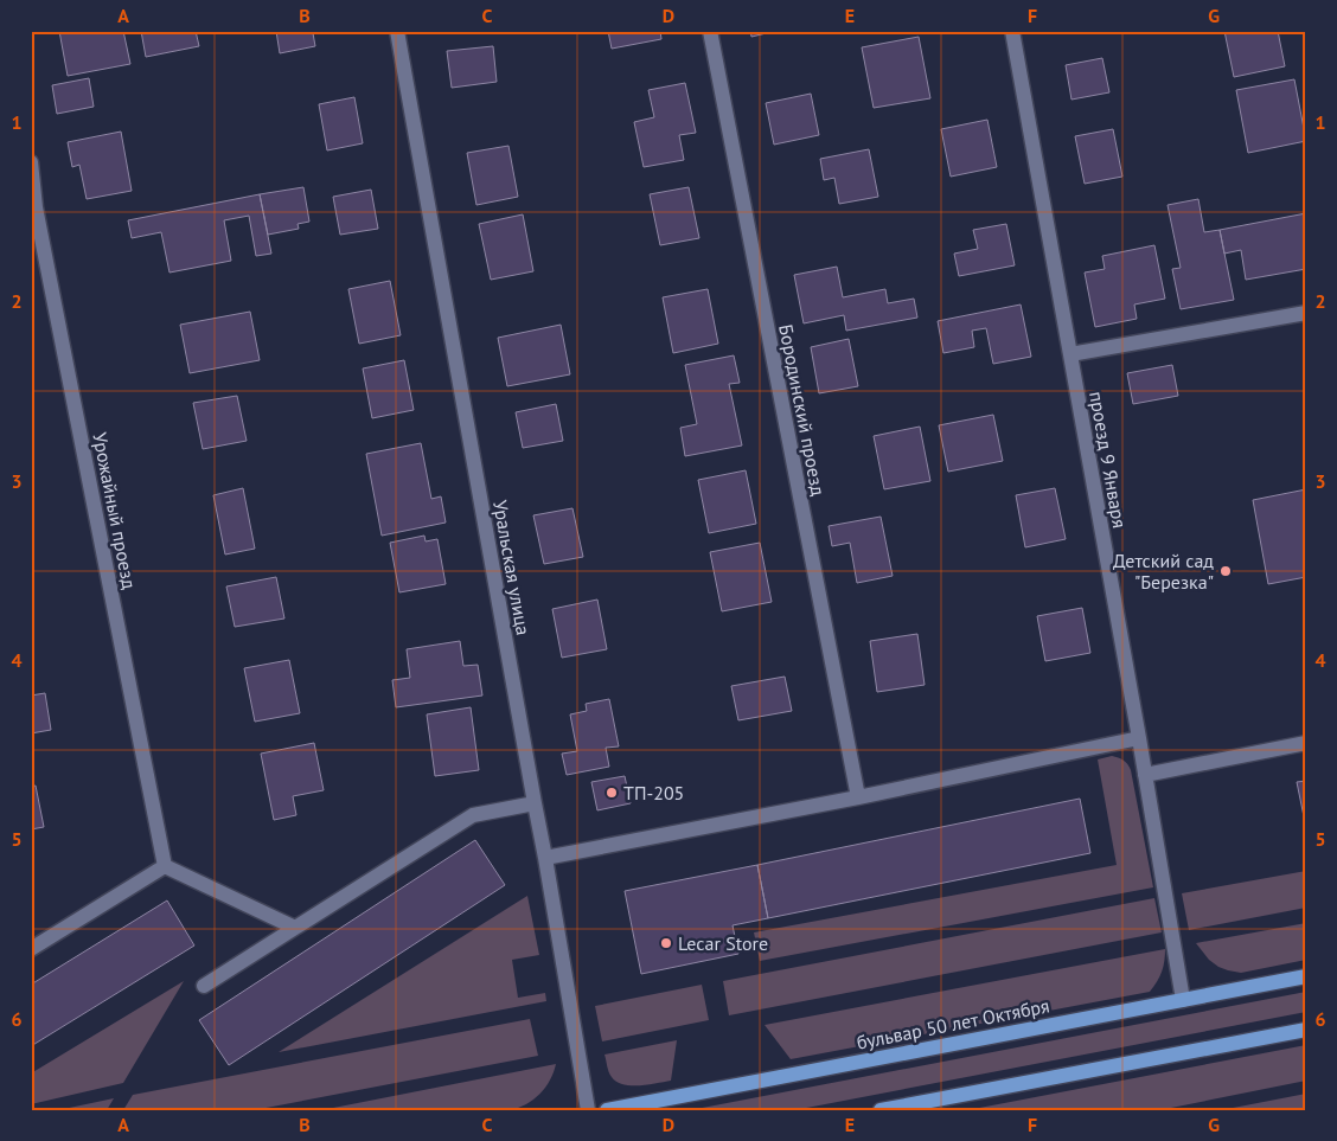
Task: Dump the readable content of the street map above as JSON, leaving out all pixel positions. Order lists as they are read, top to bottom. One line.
{"streets":{"main road":["бульвар 50 лет Октября"],"street":["Бородинский проезд","проезд 9 Января","Урожайный проезд","Уральская улица"]},"crossings":[["проезд 9 Января","бульвар 50 лет Октября"]],"places":["Детский сад \"Березка\"","ТП-205","Lecar Store"],"grid":{"columns":["A","B","C","D","E","F","G"],"rows":["1","2","3","4","5","6"]}}
